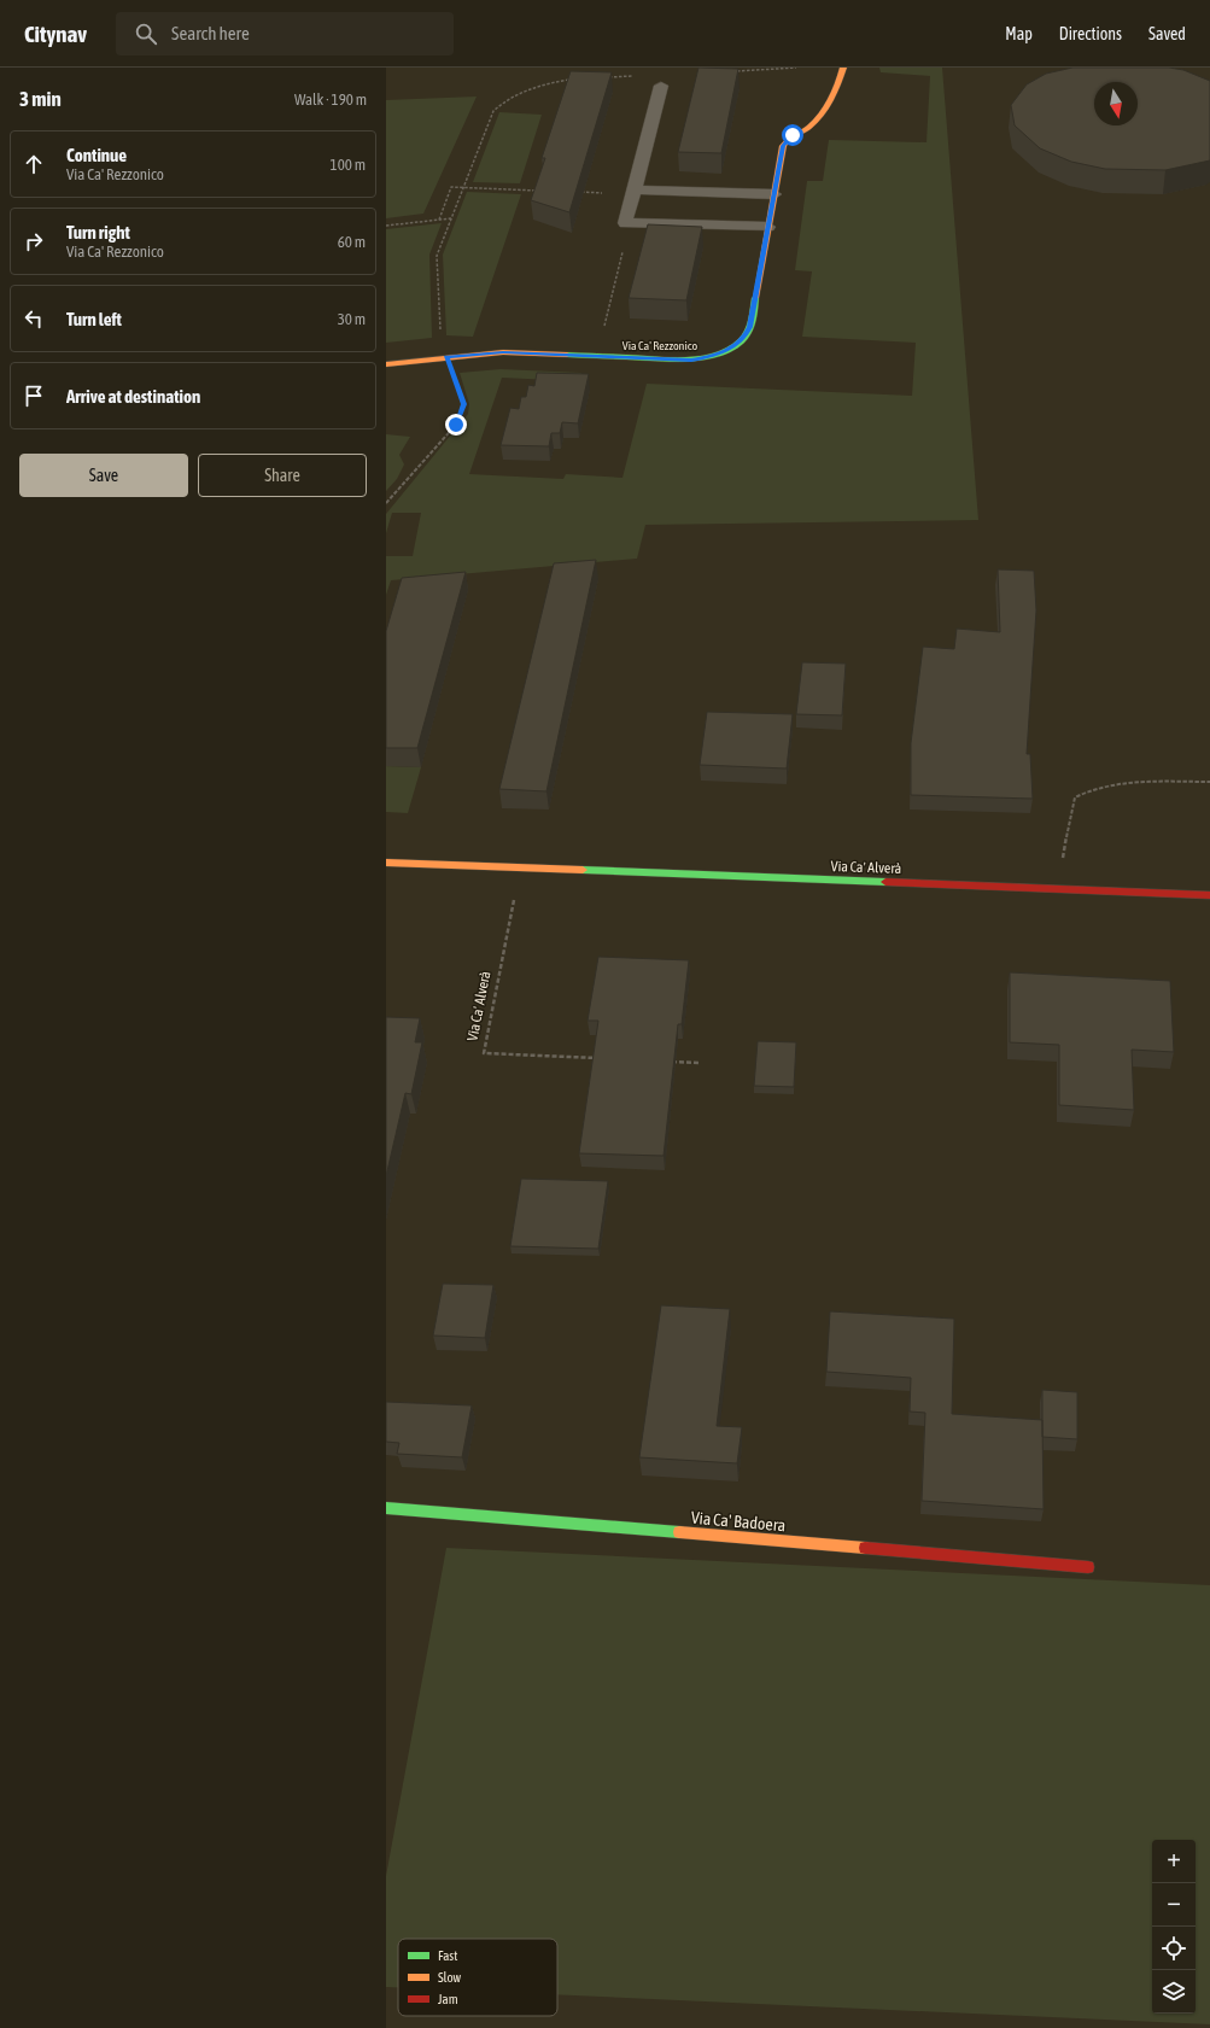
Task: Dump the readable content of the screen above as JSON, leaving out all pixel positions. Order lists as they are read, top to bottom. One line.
{"streets":{"street":["Via Ca' Rezzonico","Via Ca' Alverà","Via Ca' Badoera"]},"legend":["Fast","Slow","Jam"],"north":"bottom","page":{"header":"Citynav","search":"Search here","nav":["Map","Directions","Saved"],"heading":["3 min","Walk · 190 m"],"list":[["Continue","Via Ca' Rezzonico","100 m"],["Turn right","Via Ca' Rezzonico","60 m"],["Turn left","30 m"],"Arrive at destination"],"buttons":["Save","Share"],"map_buttons":["+","−"]}}
